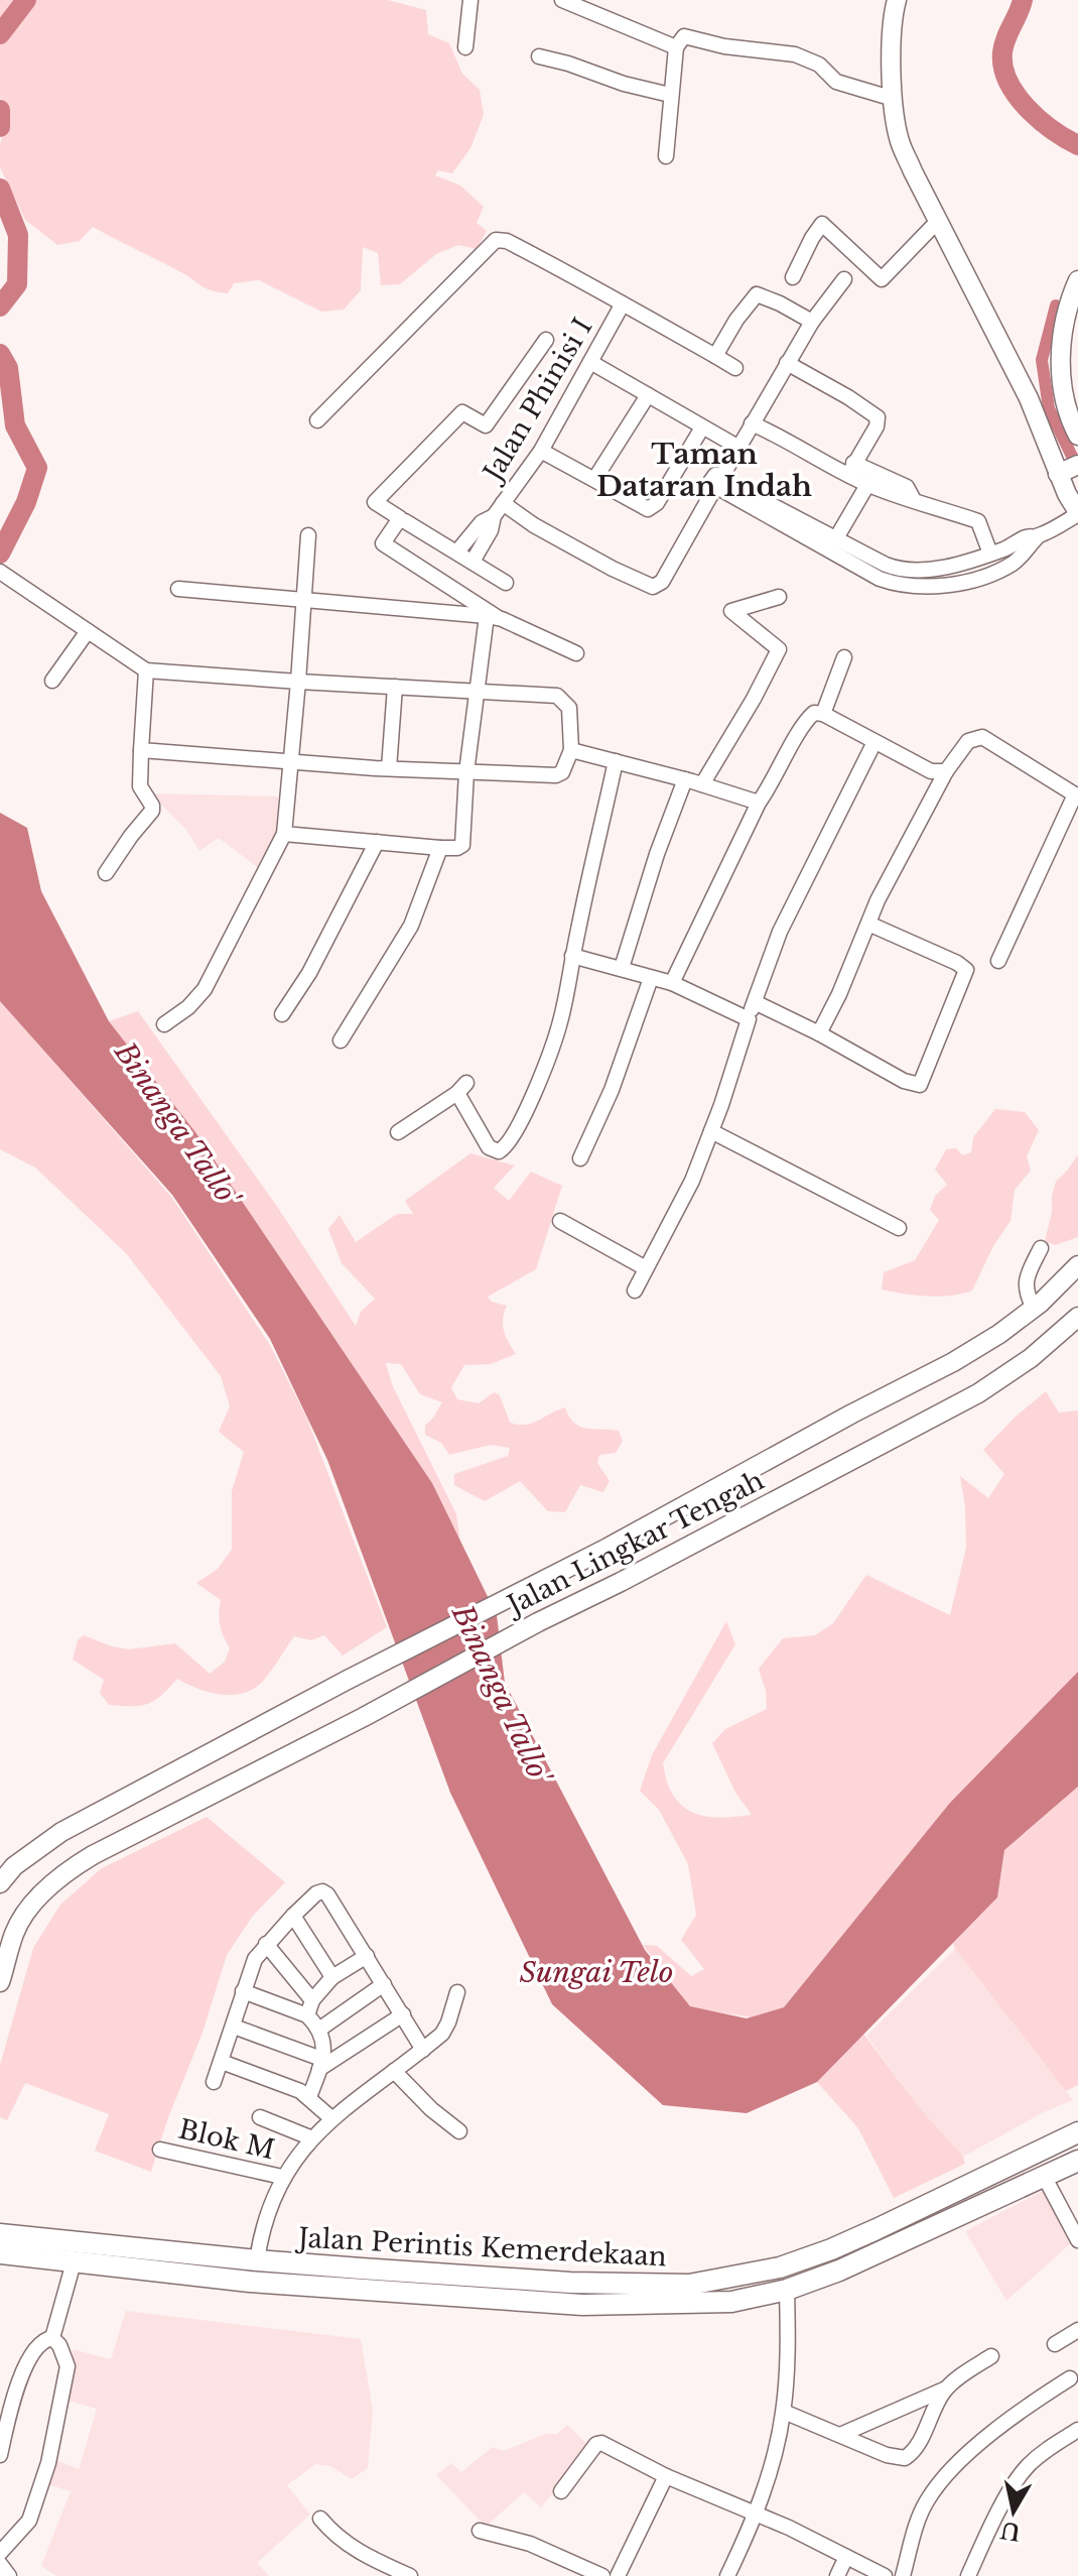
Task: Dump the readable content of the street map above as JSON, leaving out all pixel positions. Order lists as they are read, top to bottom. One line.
{"streets":{"highway":["Jalan Perintis Kemerdekaan"],"main road":["Jalan Lingkar Tengah"],"street":["Jalan Phinisi I","Blok M"]},"districts":["Taman Dataran Indah"],"water":["Binanga Tallo'","Sungai Telo"],"north":"bottom"}
